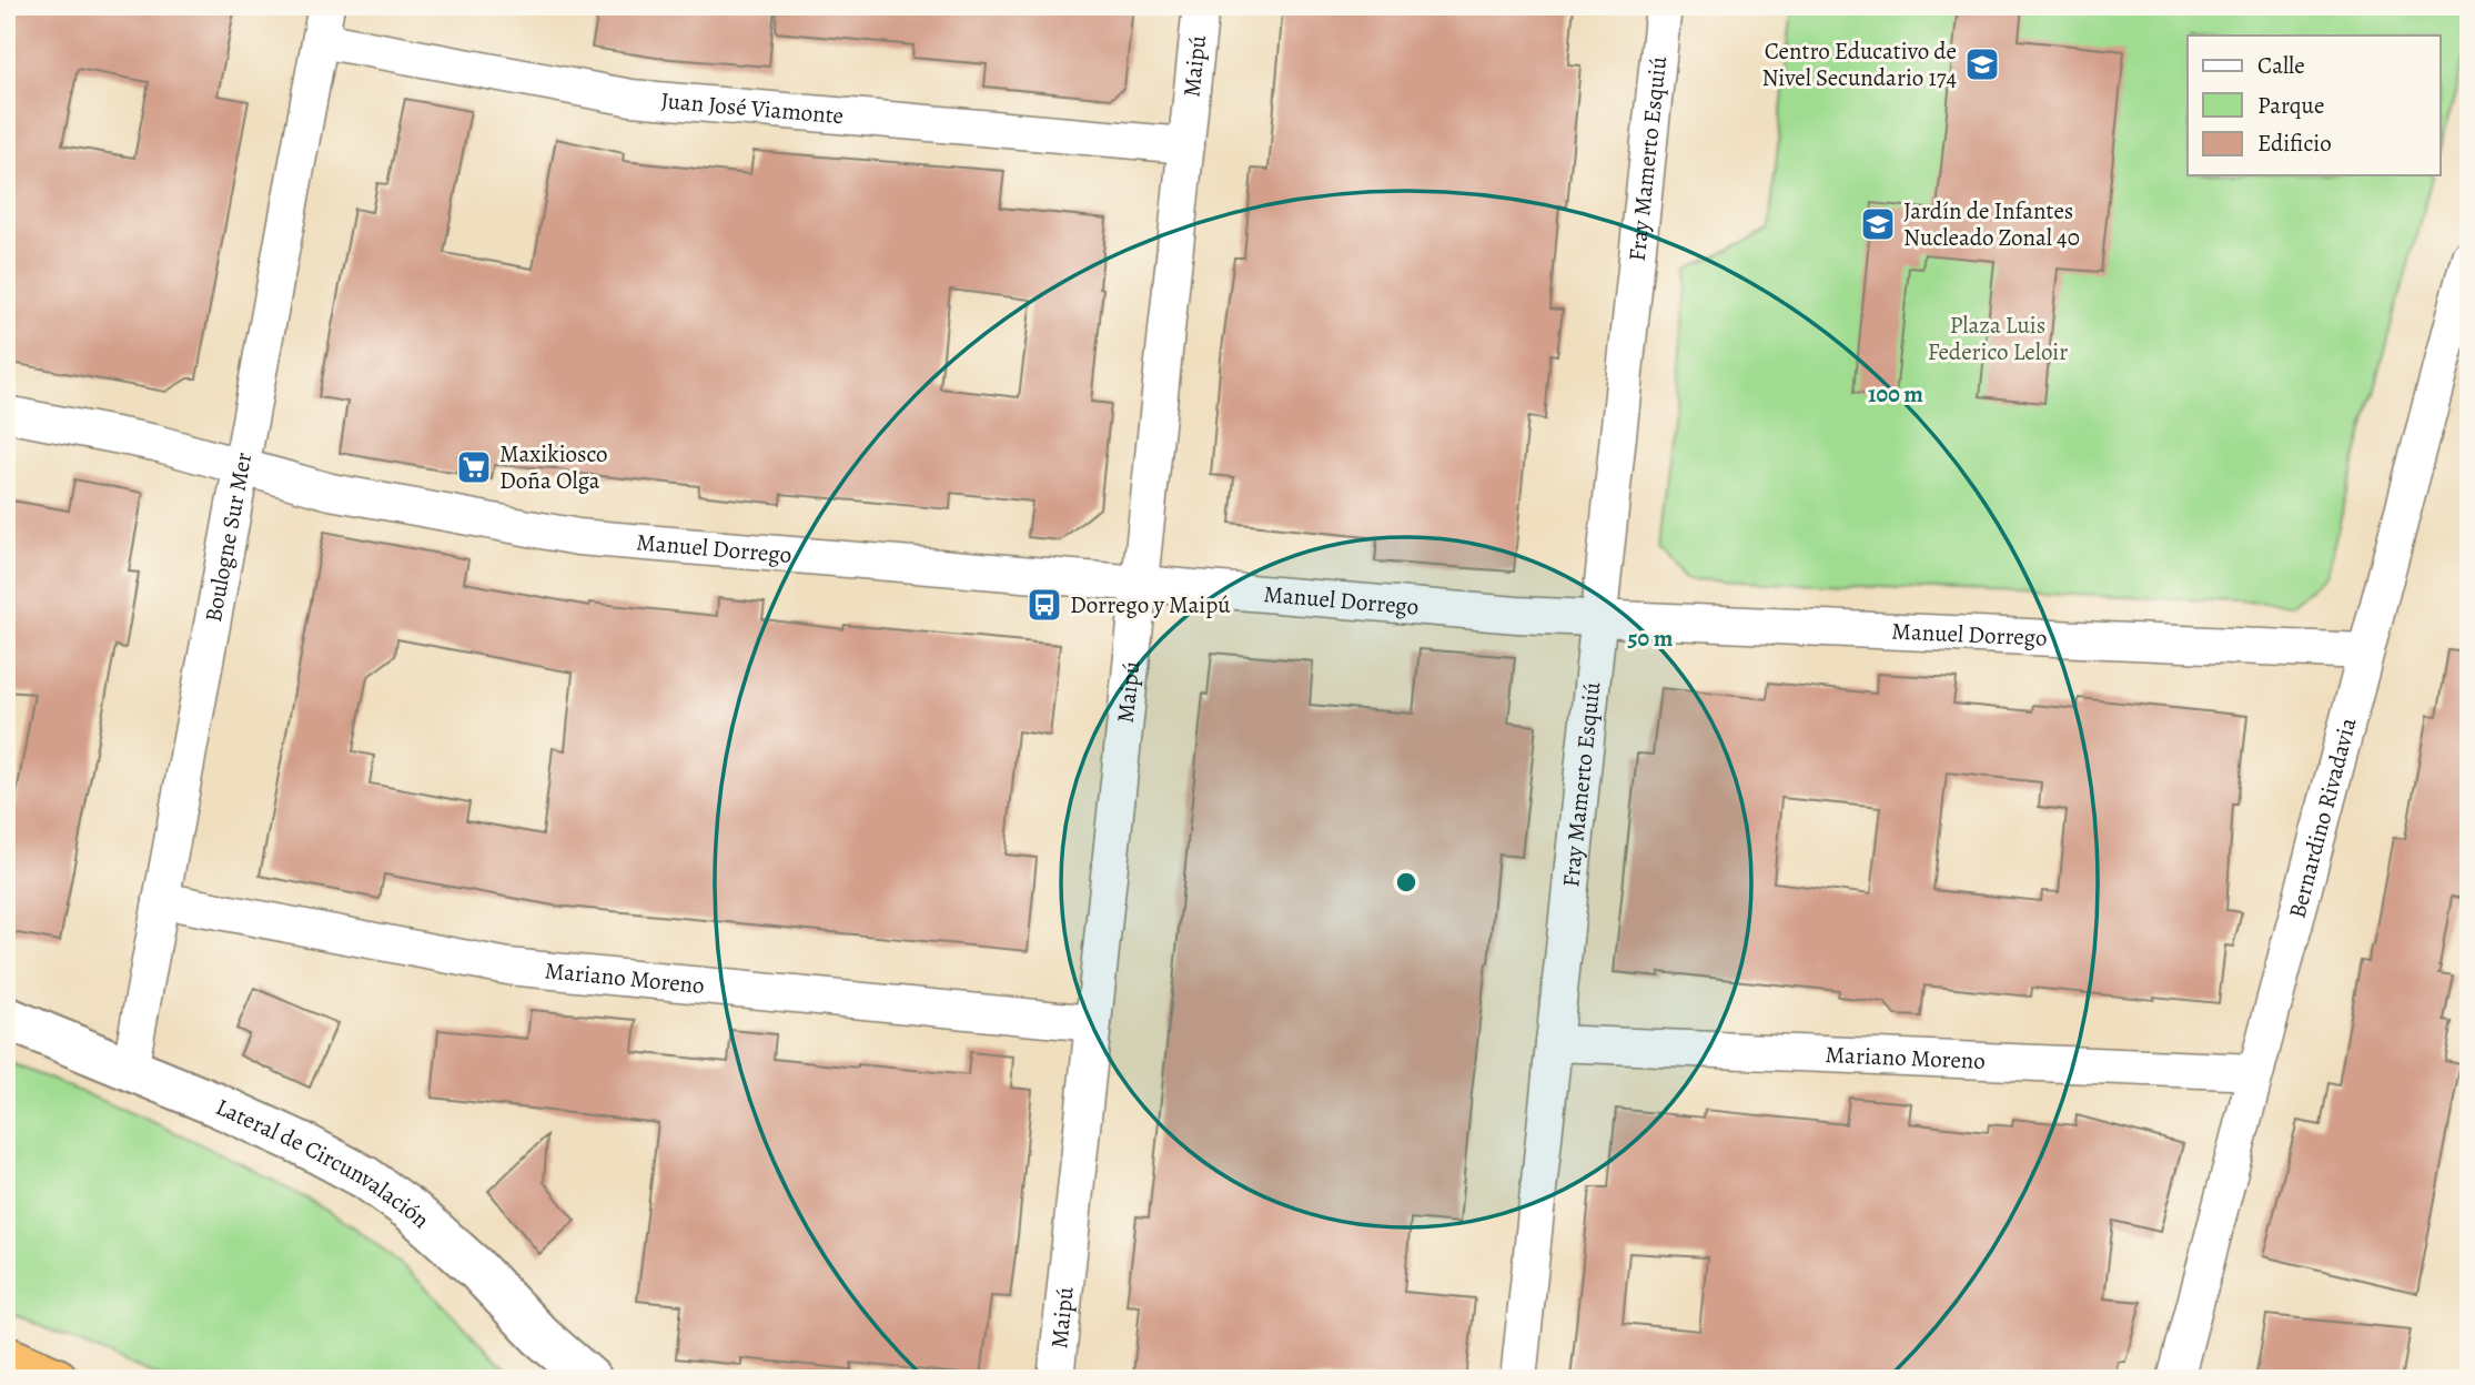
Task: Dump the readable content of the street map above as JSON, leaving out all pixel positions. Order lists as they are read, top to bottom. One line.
{"streets":{"street":["Maipú","Juan José Viamonte","Fray Mamerto Esquiú","Boulogne Sur Mer","Manuel Dorrego","Bernardino Rivadavia","Mariano Moreno","Lateral de Circunvalación"]},"crossings":[["Maipú","Juan José Viamonte"],["Maipú","Manuel Dorrego"],["Maipú","Mariano Moreno"],["Juan José Viamonte","Boulogne Sur Mer"],["Fray Mamerto Esquiú","Manuel Dorrego"],["Fray Mamerto Esquiú","Mariano Moreno"],["Boulogne Sur Mer","Manuel Dorrego"],["Boulogne Sur Mer","Mariano Moreno"],["Boulogne Sur Mer","Lateral de Circunvalación"],["Manuel Dorrego","Bernardino Rivadavia"],["Bernardino Rivadavia","Mariano Moreno"]],"parks":["Plaza Luis Federico Leloir"],"places":{"school or university":["Centro Educativo de Nivel Secundario 174","Jardín de Infantes Nucleado Zonal 40"],"supermarket":["Maxikiosco Doña Olga"],"bus stop":["Dorrego y Maipú"]},"legend":["Calle","Parque","Edificio"],"rings":["100 m","50 m"]}
